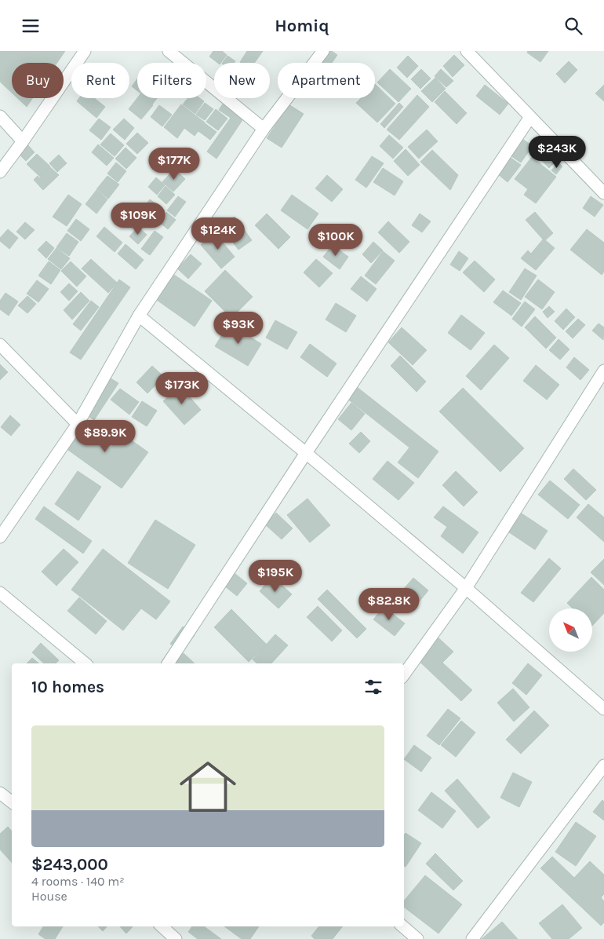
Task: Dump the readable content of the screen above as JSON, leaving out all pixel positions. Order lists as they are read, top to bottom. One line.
{"north":"top left","page":{"header":"Homiq","chip":["Buy","Rent","Filters","New","Apartment"],"price":["$243K","$177K","$109K","$124K","$100K","$93K","$173K","$89.9K","$195K","$82.8K"],"heading":"10 homes","list":[{"name":"$243,000","note":"4 rooms · 140 m² · House"}]}}
